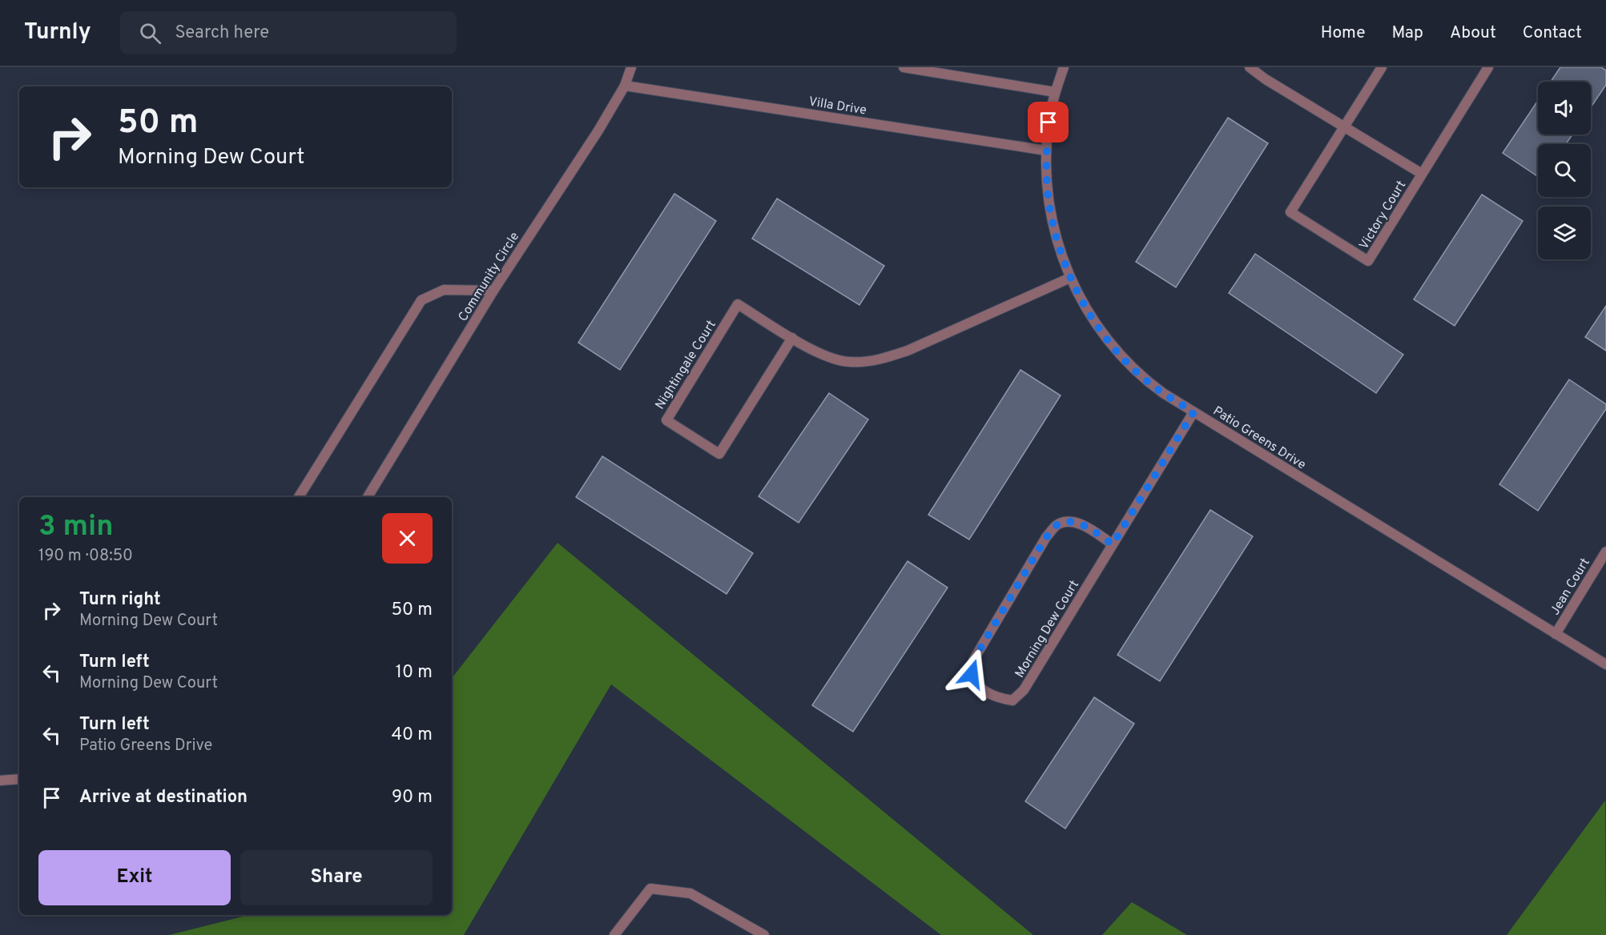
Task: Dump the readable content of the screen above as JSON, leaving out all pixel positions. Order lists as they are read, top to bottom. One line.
{"streets":{"street":["Villa Drive","Victory Court","Community Circle","Nightingale Court","Patio Greens Drive","Jean Court","Morning Dew Court"]},"crossings":[["Villa Drive","Community Circle"],["Villa Drive","Patio Greens Drive"],["Nightingale Court","Patio Greens Drive"],["Patio Greens Drive","Jean Court"],["Patio Greens Drive","Morning Dew Court"]],"page":{"header":"Turnly","search":"Search here","nav":["Home","Map","About","Contact"],"turn":["50 m","Morning Dew Court"],"heading":["3 min","190 m · 08:50"],"list":[{"name":"Turn right","note":"Morning Dew Court","value":"50 m"},{"name":"Turn left","note":"Morning Dew Court","value":"10 m"},{"name":"Turn left","note":"Patio Greens Drive","value":"40 m"},{"name":"Arrive at destination","value":"90 m"}],"buttons":["Exit","Share"]}}
